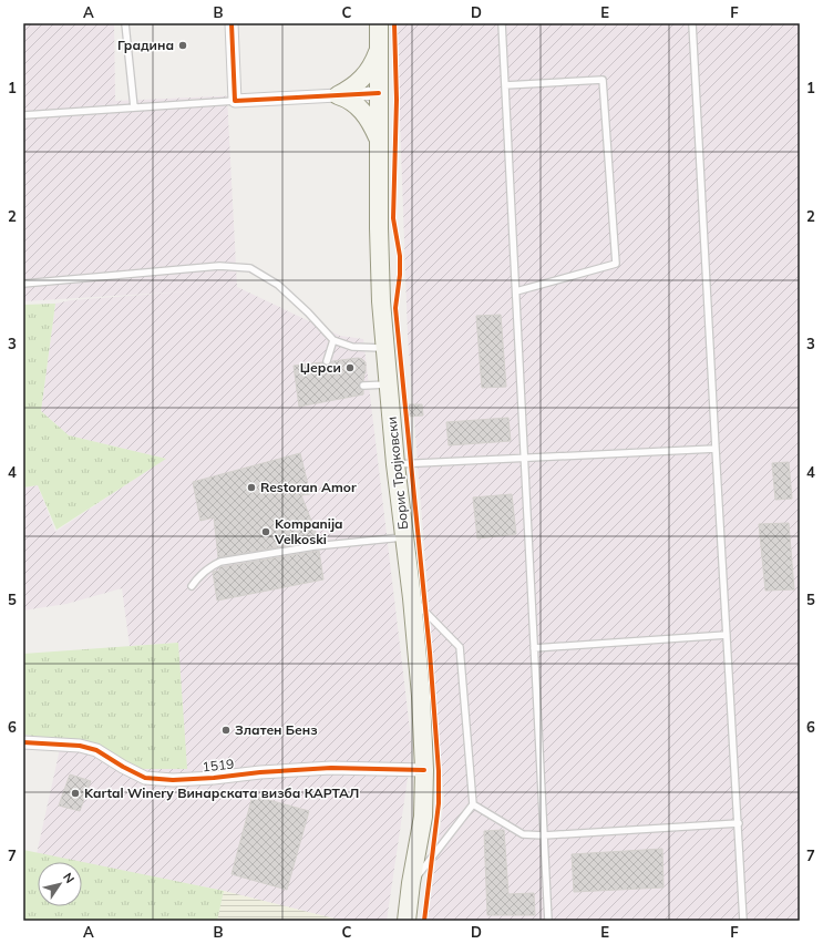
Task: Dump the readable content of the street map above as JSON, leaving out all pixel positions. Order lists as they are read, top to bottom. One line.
{"streets":{"main road":["Борис Трајковски"],"street":["1519"]},"crossings":[["Борис Трајковски","1519"]],"places":["Градина","Џерси","Restoran Amor","Kompanija Velkoski","Златен Бенз","Kartal Winery Винарската визба КАРТАЛ"],"north":"top right","grid":{"columns":["A","B","C","D","E","F"],"rows":["1","2","3","4","5","6","7"]}}
